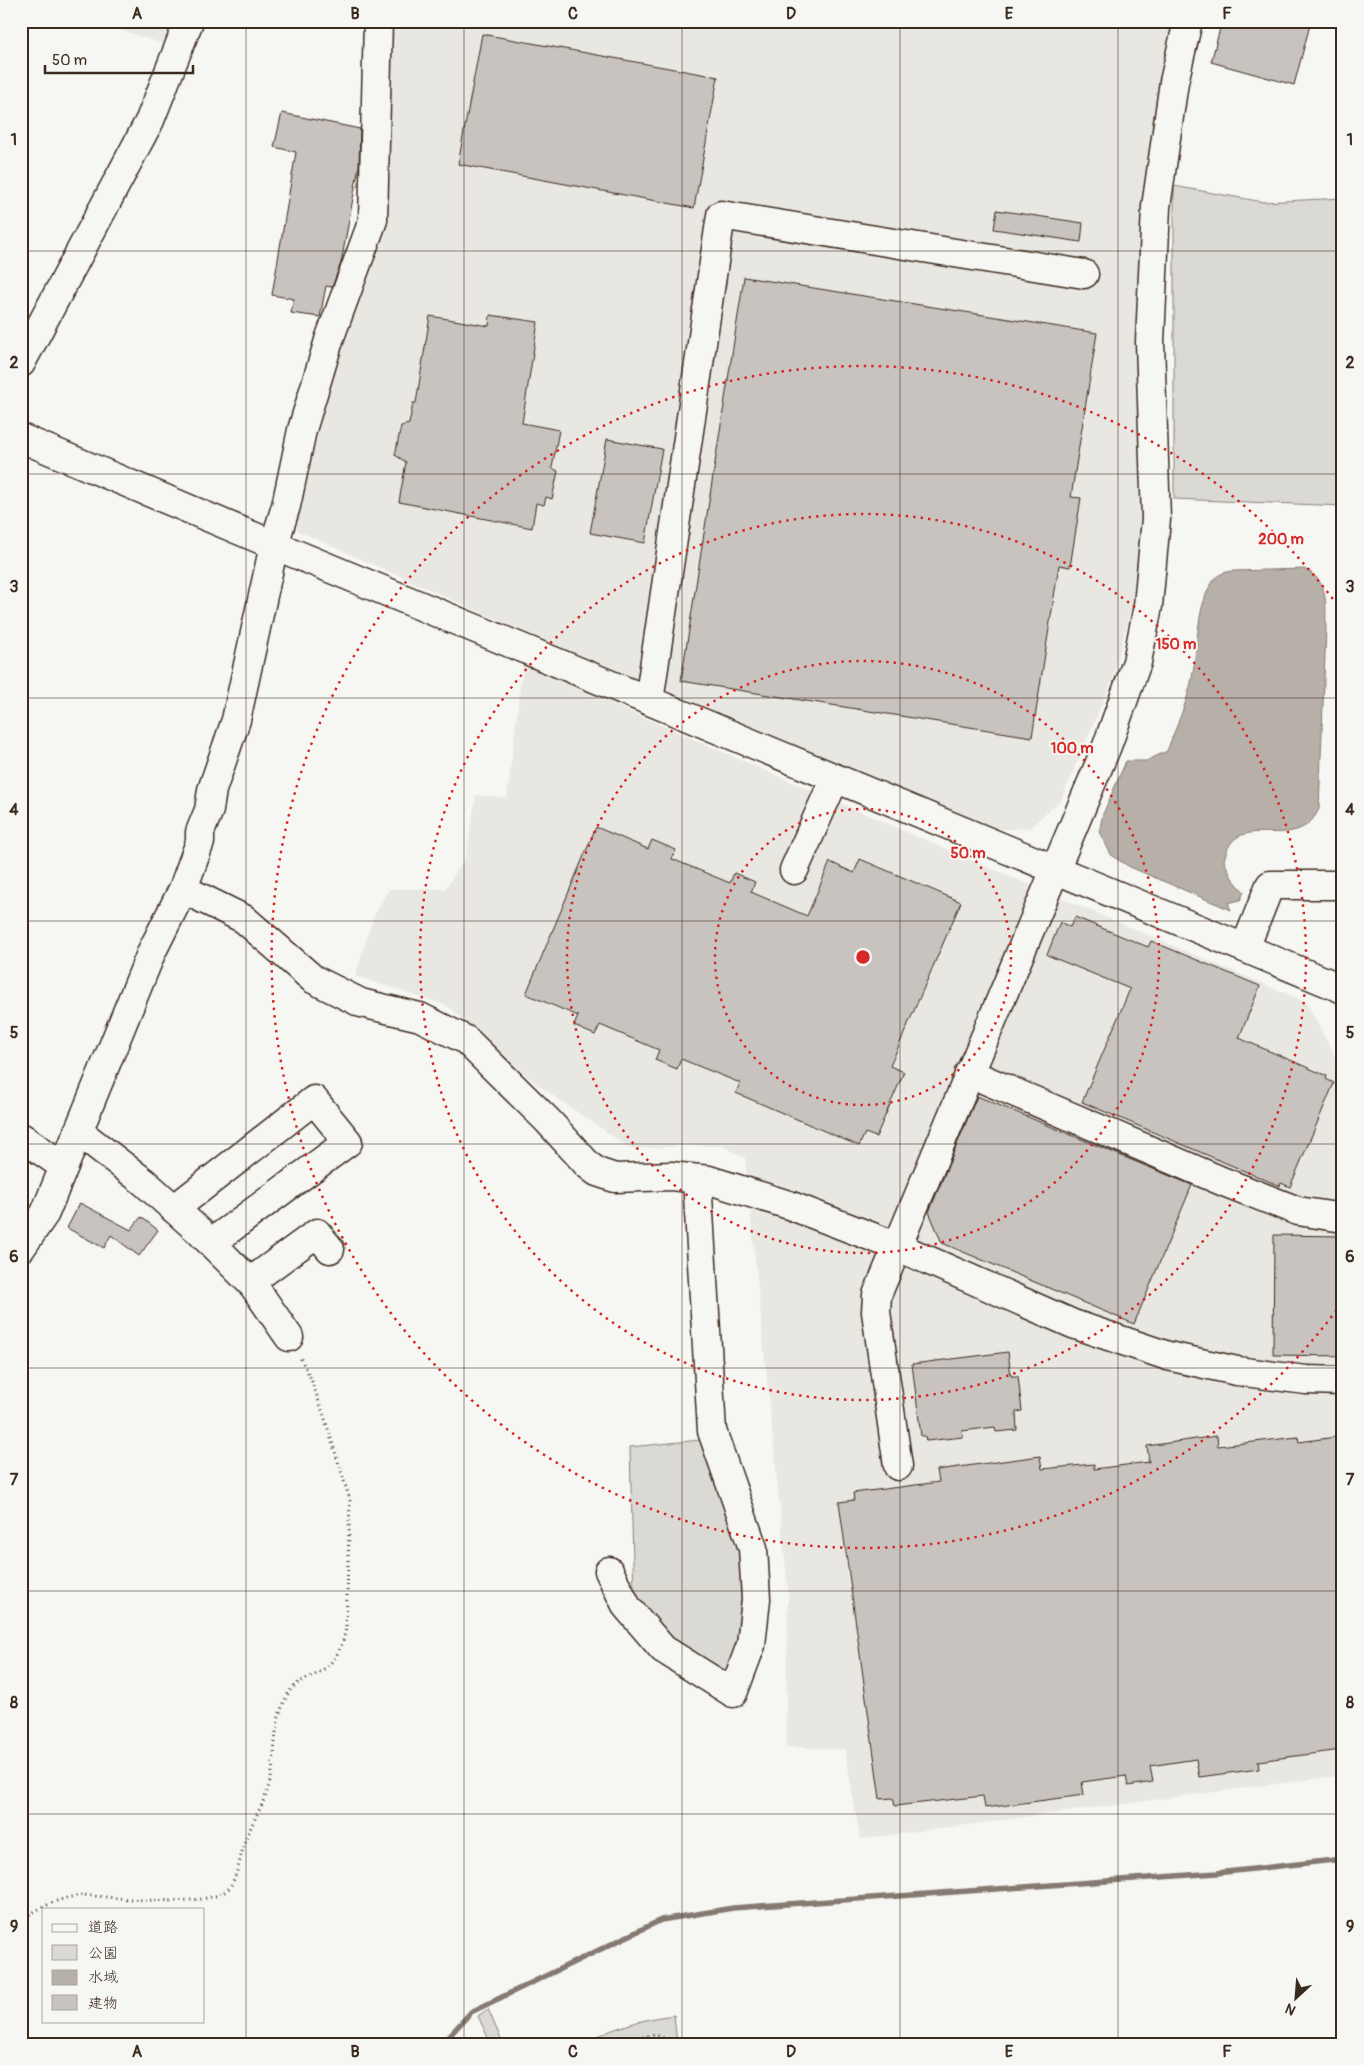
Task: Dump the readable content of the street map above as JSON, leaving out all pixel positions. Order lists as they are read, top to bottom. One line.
{"legend":["道路","公園","水域","建物"],"scale_bar":"50 m","north":"bottom left","grid":{"columns":["A","B","C","D","E","F"],"rows":["1","2","3","4","5","6","7","8","9"]},"rings":["200 m","150 m","100 m","50 m"]}
